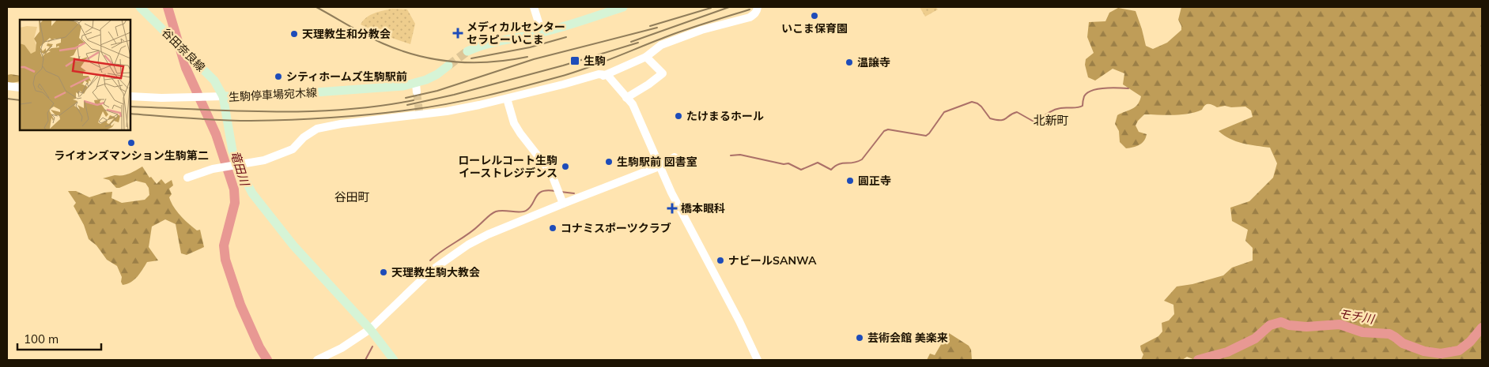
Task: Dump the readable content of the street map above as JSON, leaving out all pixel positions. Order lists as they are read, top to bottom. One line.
{"streets":{"main road":["谷田奈良線","生駒停車場宛木線"]},"crossings":[["谷田奈良線","生駒停車場宛木線"]],"districts":["北新町","谷田町"],"water":["竜田川","モチ川"],"places":{"other":["いこま保育園","天理教生和分教会","温譲寺","シティホームズ生駒駅前","たけまるホール","ライオンズマンション生駒第二","生駒駅前 図書室","ローレルコート生駒 イーストレジデンス","圓正寺","コナミスポーツクラブ","ナビールSANWA","天理教生駒大教会","芸術会館 美楽来"],"health":["メディカルセンター セラピーいこま","橋本眼科"],"transit":["生駒"]},"scale_bar":"100 m"}
